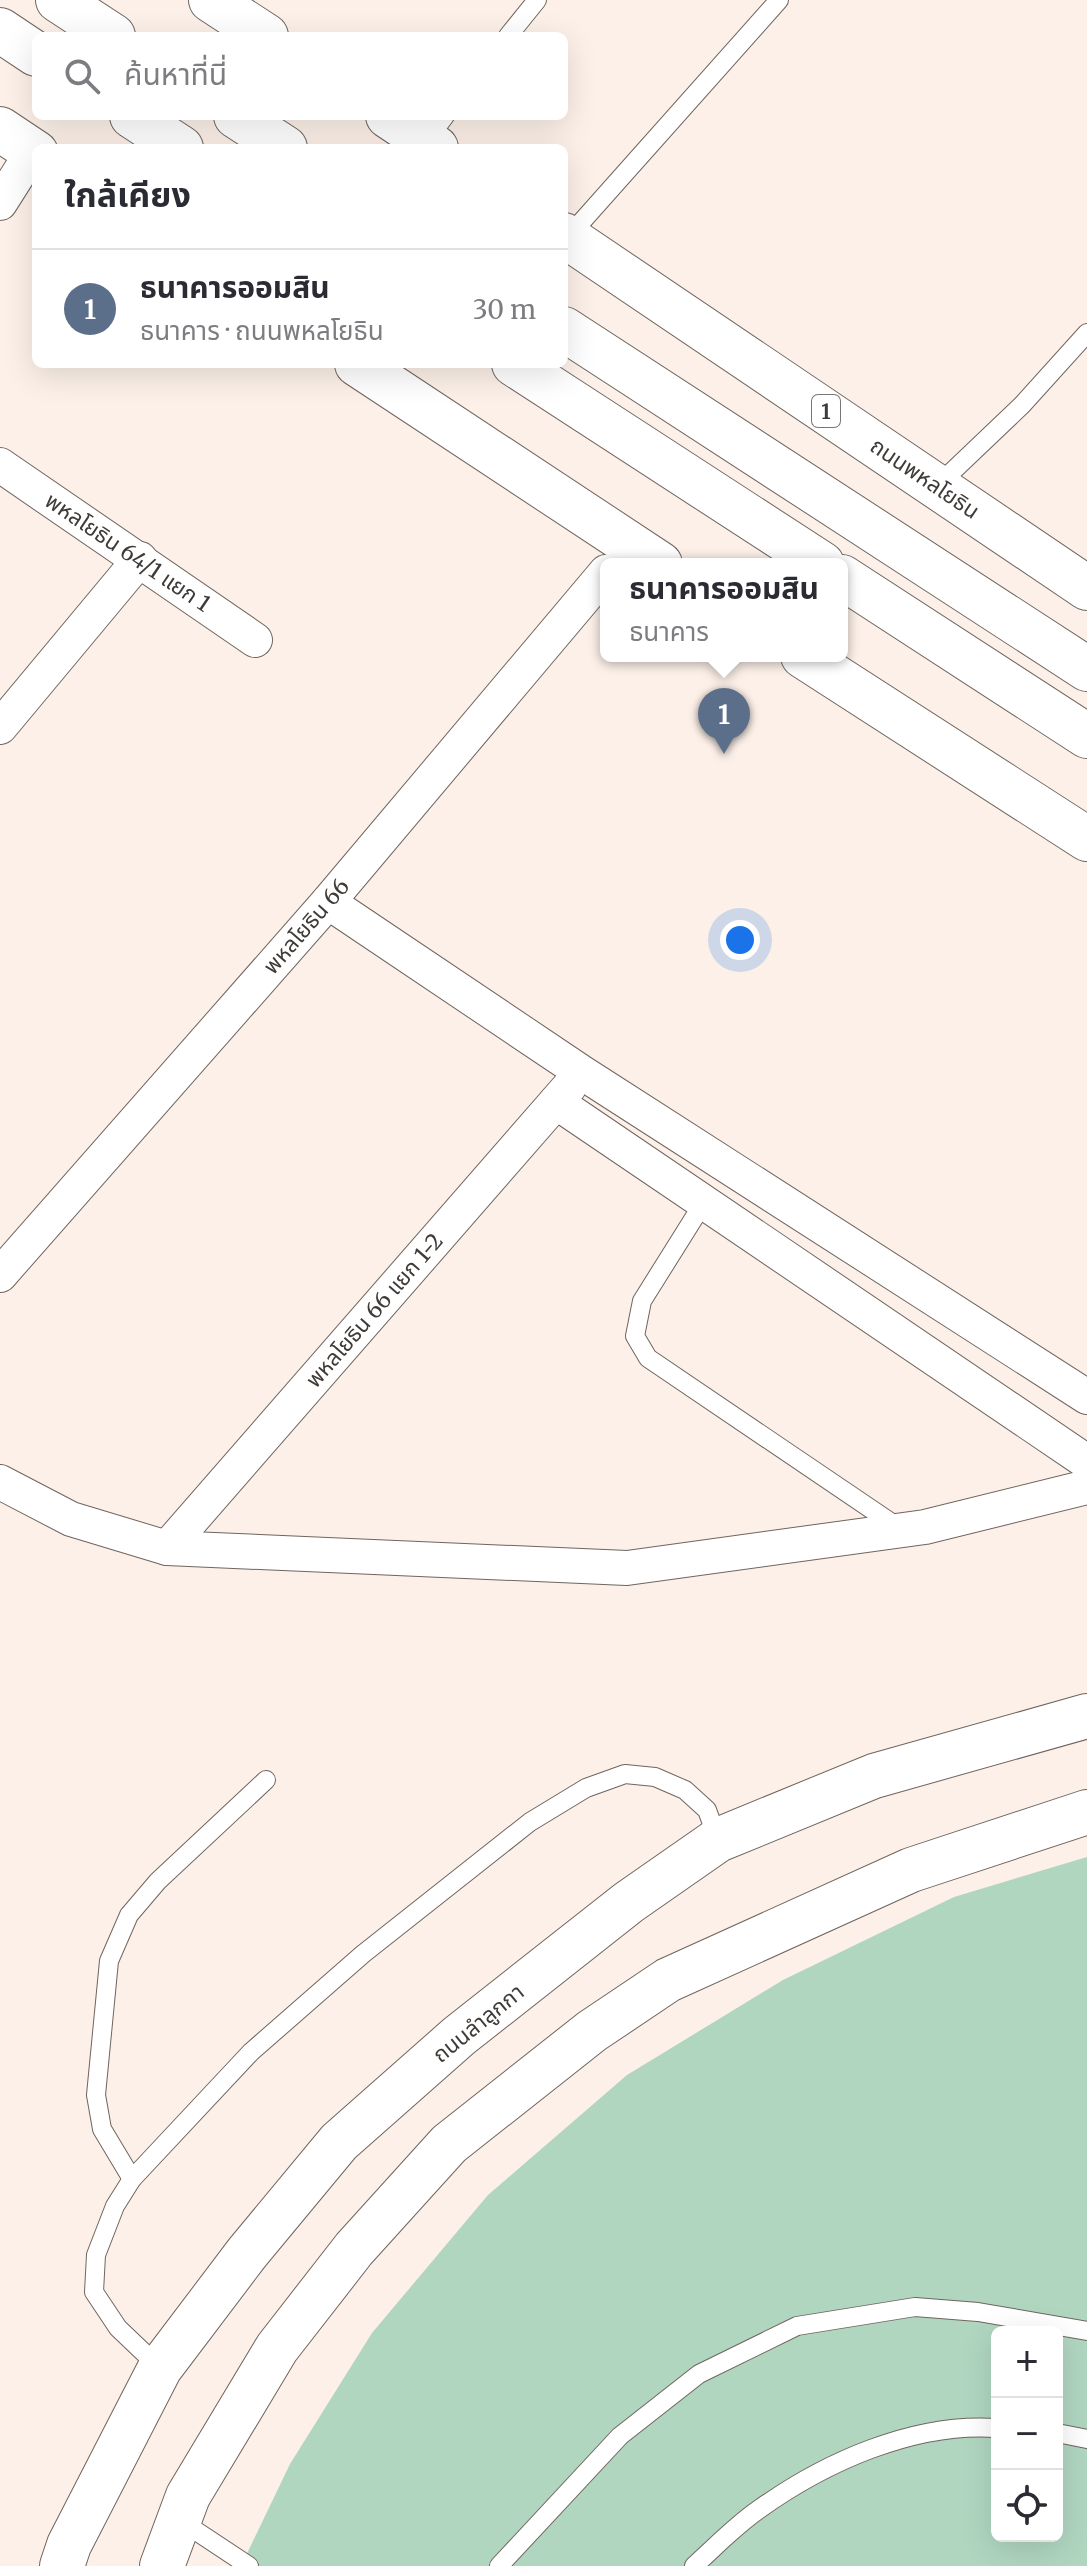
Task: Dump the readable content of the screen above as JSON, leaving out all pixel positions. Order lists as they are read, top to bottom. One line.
{"streets":{"main road":["1","ถนนพหลโยธิน","ถนนลำลูกกา"],"street":["พหลโยธิน 64/1 แยก 1","พหลโยธิน 66","พหลโยธิน 66 แยก 1-2"]},"page":{"search":"ค้นหาที่นี่","heading":"ใกล้เคียง","list":[{"mark":"1","name":"ธนาคารออมสิน","note":"ธนาคาร · ถนนพหลโยธิน","value":"30 m"}],"popup":["ธนาคารออมสิน","ธนาคาร"],"pins":"1","map_buttons":["+","−"]}}
